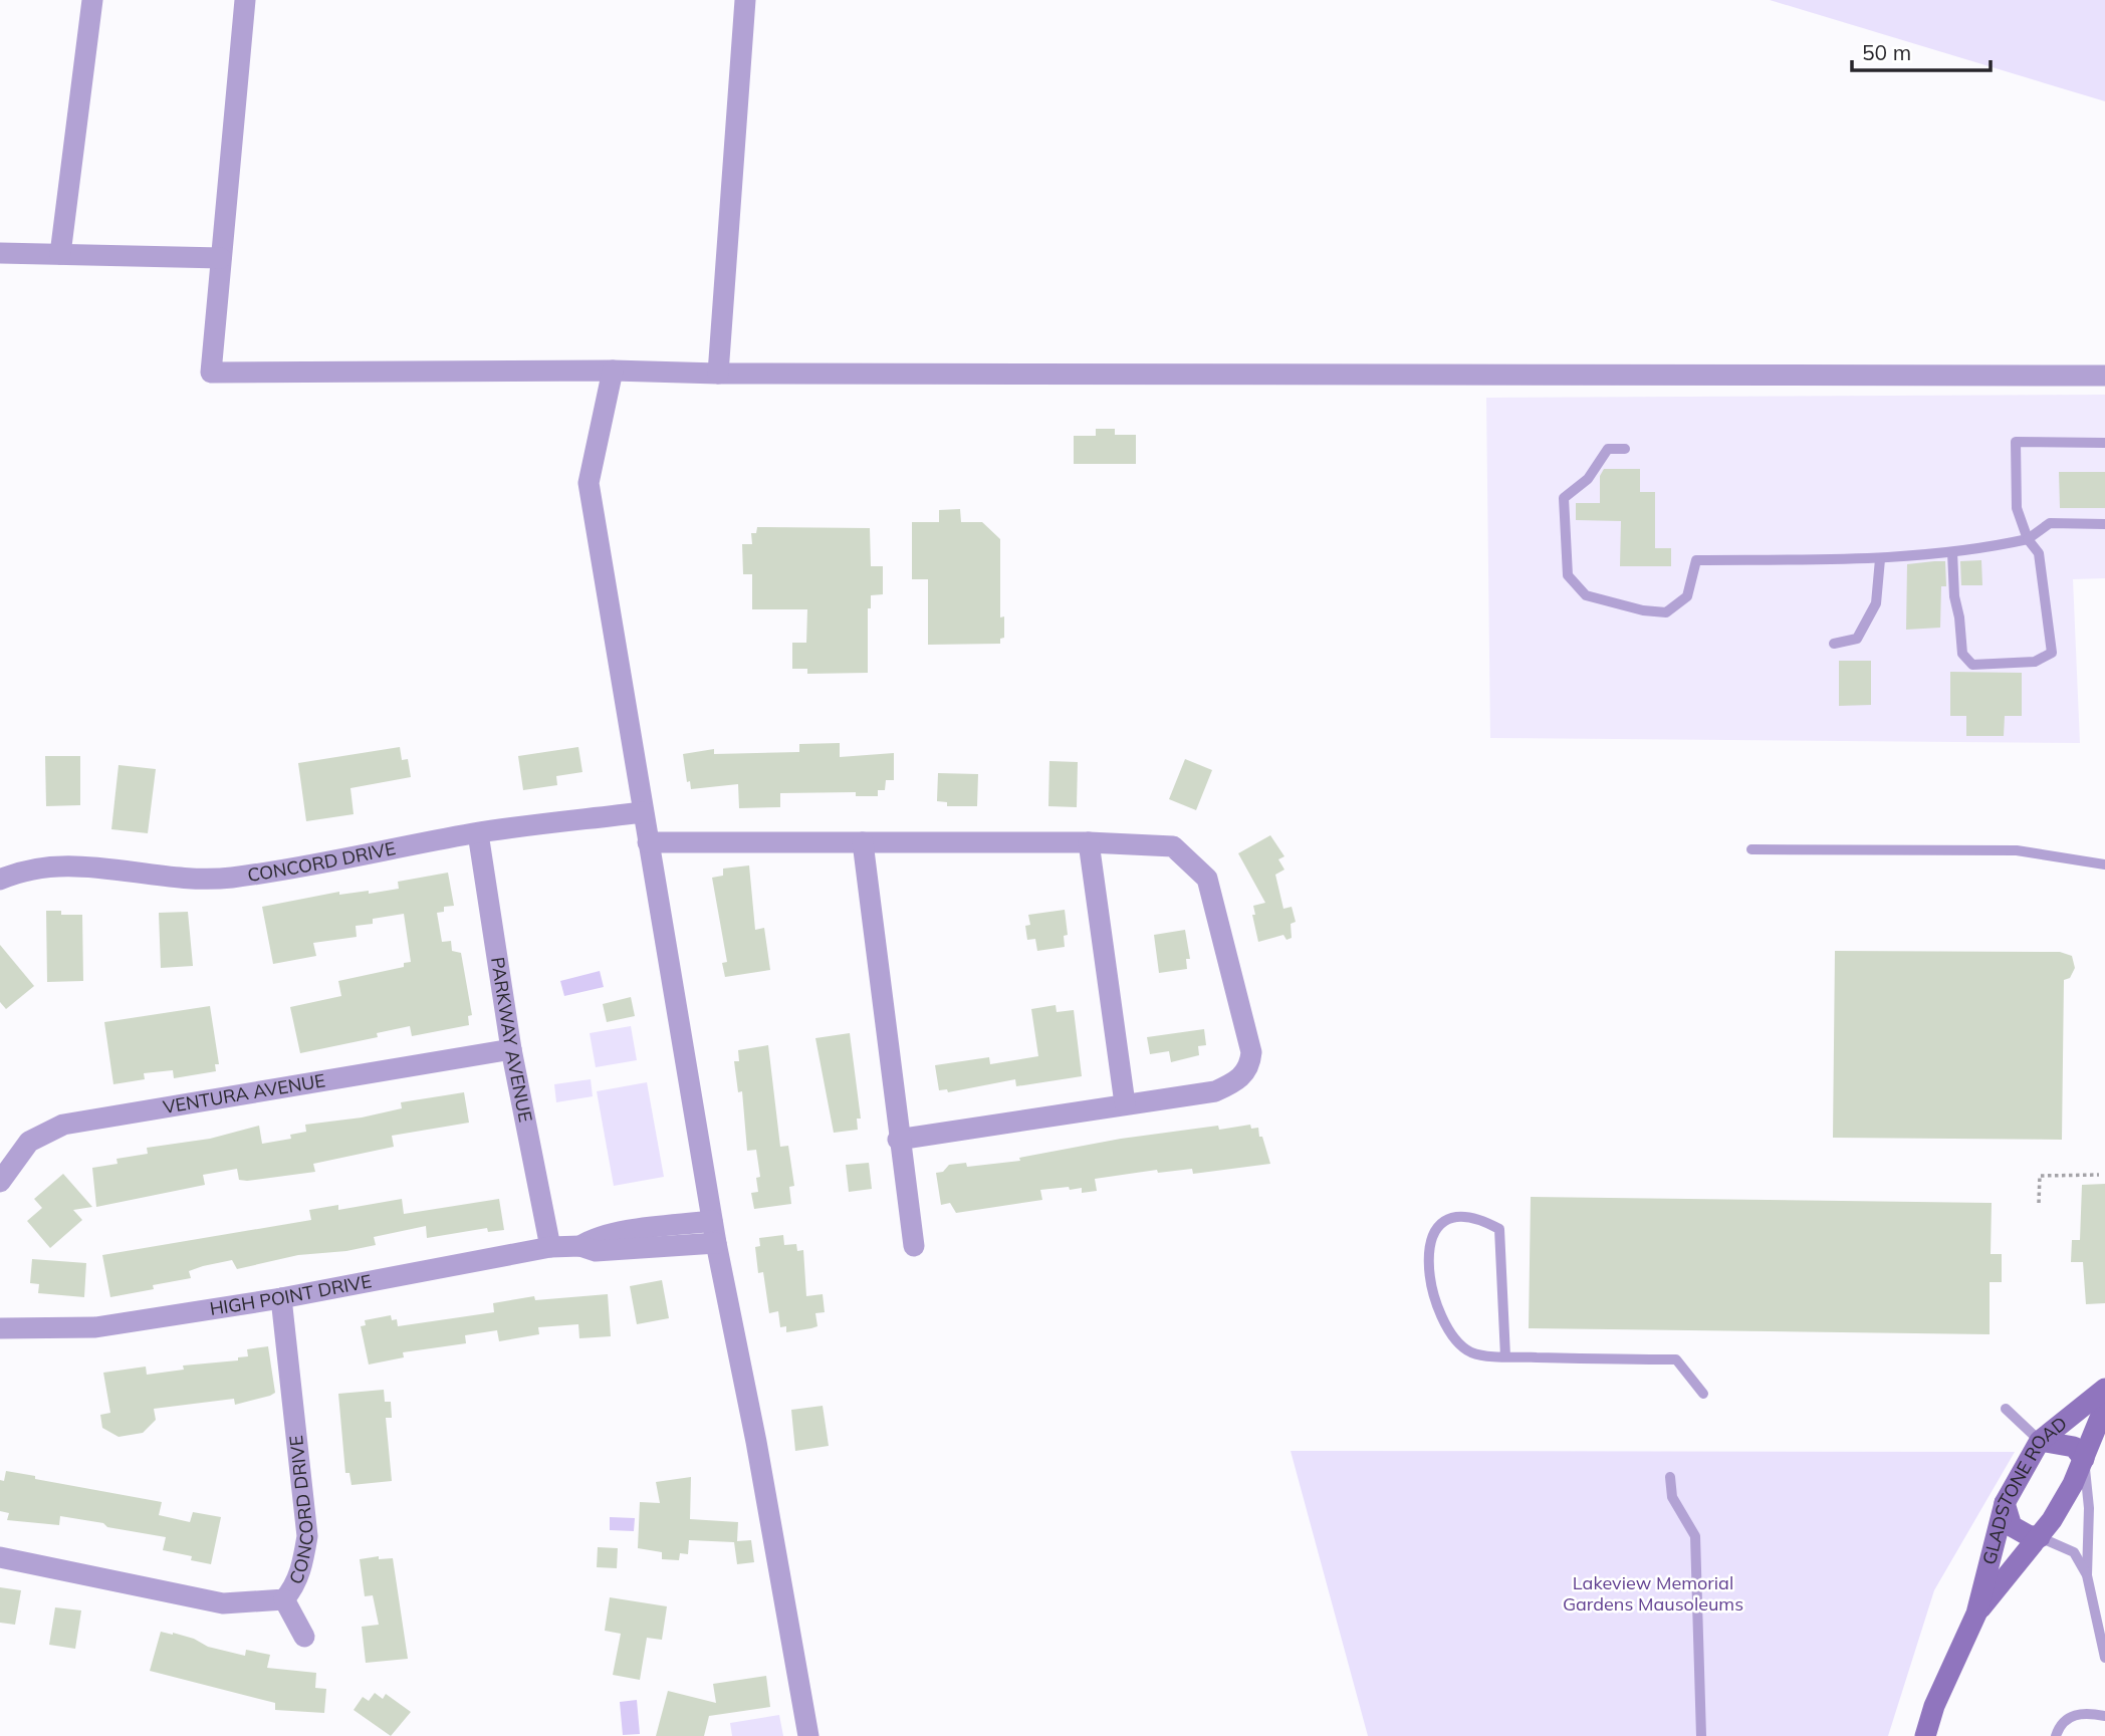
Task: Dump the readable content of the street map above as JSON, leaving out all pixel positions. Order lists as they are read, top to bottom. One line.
{"streets":{"main road":["GLADSTONE ROAD"],"street":["CONCORD DRIVE","PARKWAY AVENUE","VENTURA AVENUE","HIGH POINT DRIVE"]},"crossings":[["CONCORD DRIVE","PARKWAY AVENUE"],["CONCORD DRIVE","HIGH POINT DRIVE"],["PARKWAY AVENUE","VENTURA AVENUE"],["PARKWAY AVENUE","HIGH POINT DRIVE"]],"parks":["Lakeview Memorial Gardens Mausoleums"],"scale_bar":"50 m"}
